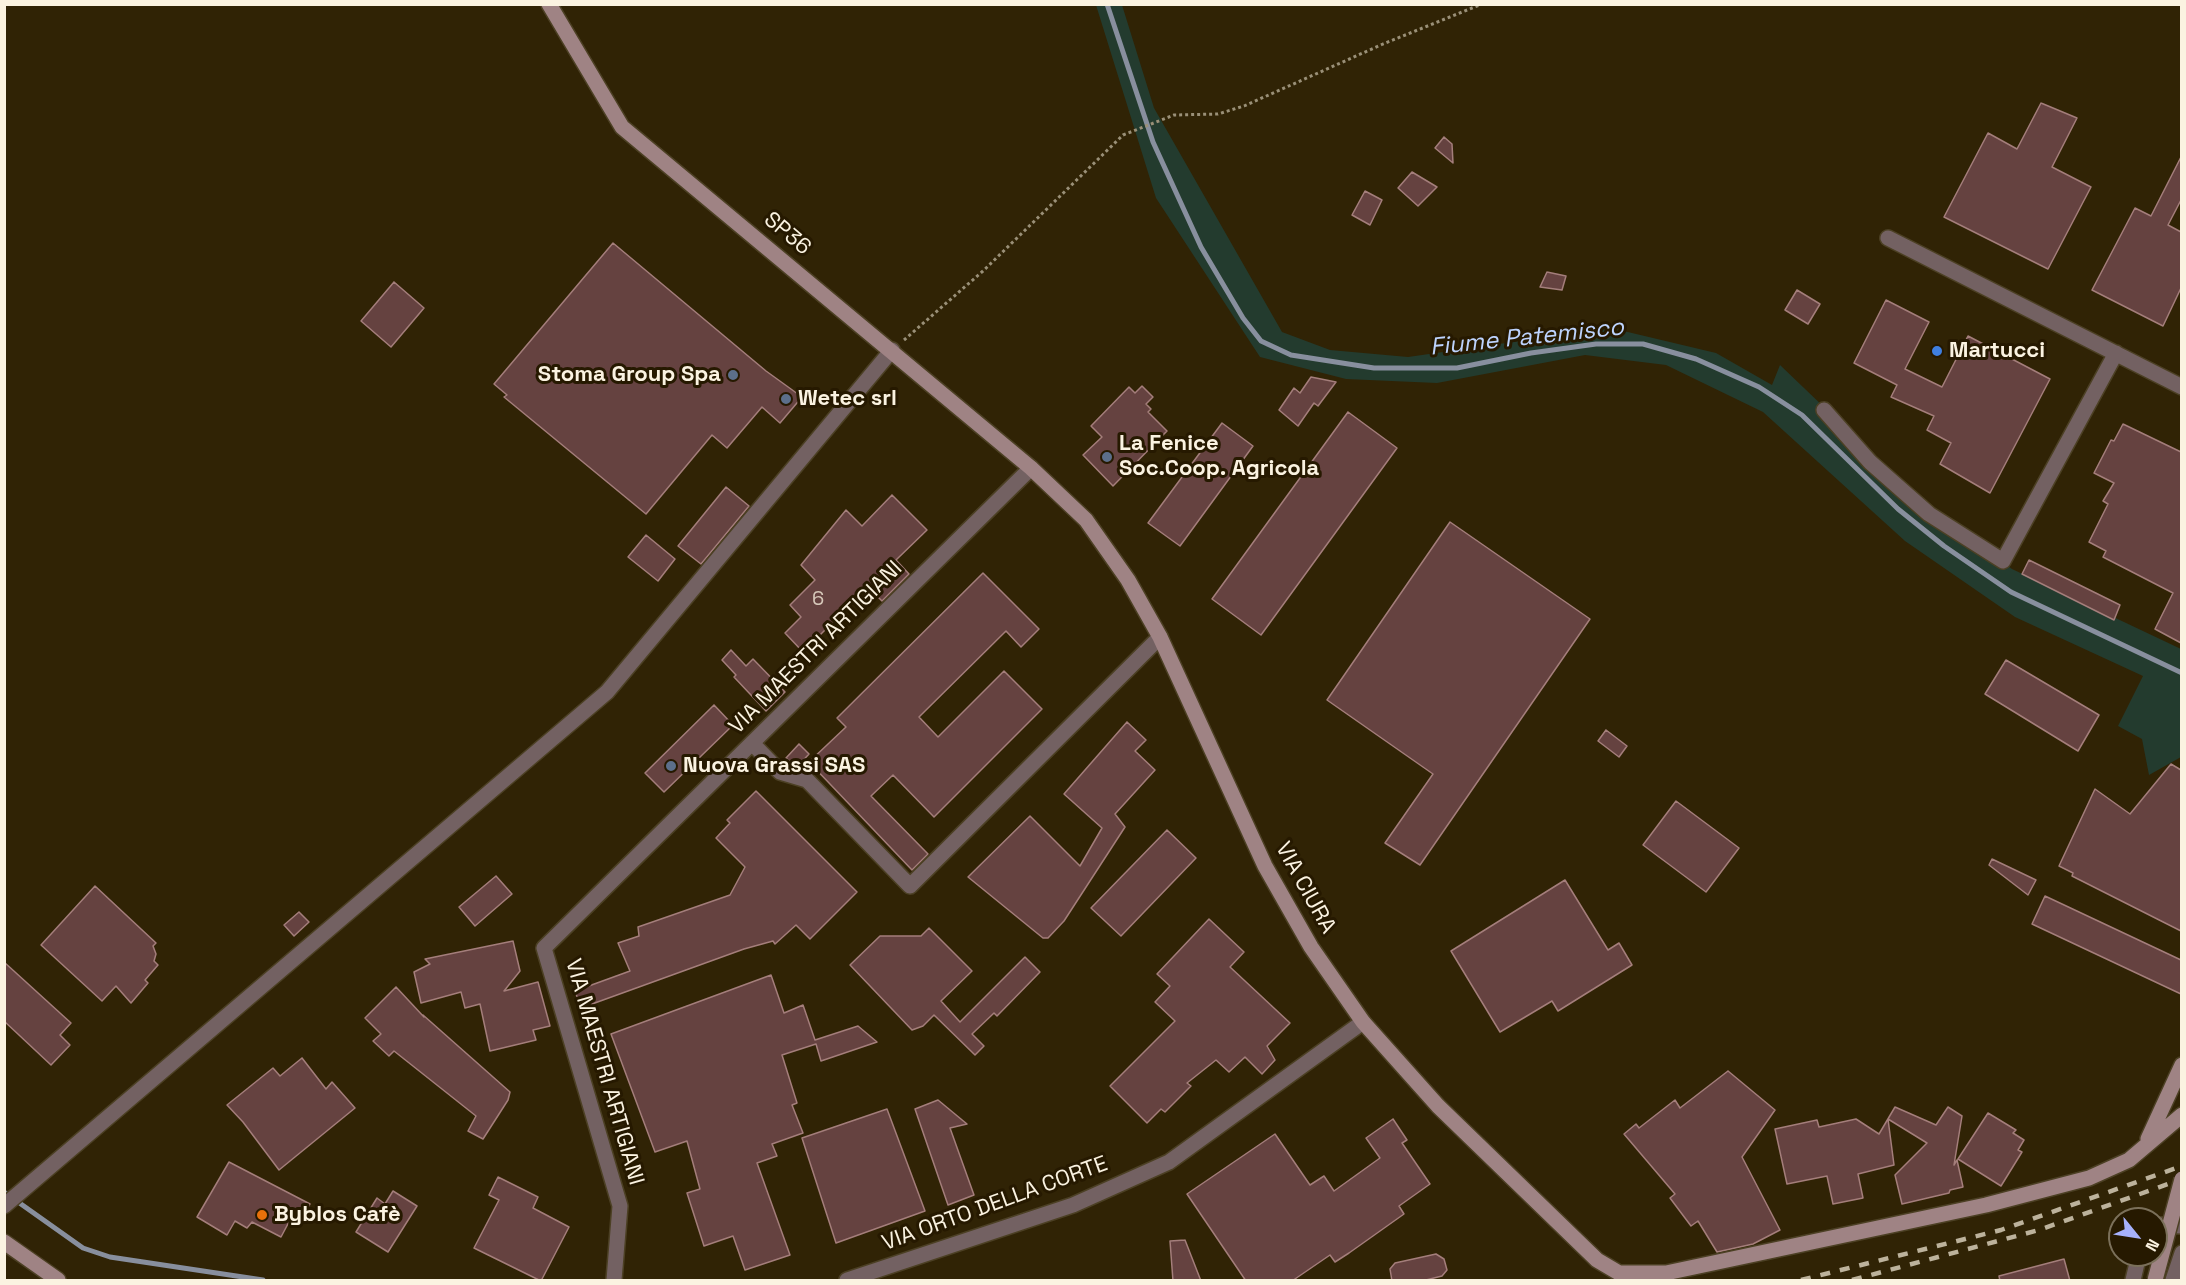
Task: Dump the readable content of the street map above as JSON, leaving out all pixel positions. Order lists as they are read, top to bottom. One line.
{"streets":{"main road":["SP36","VIA CIURA"],"street":["VIA MAESTRI ARTIGIANI","VIA ORTO DELLA CORTE"]},"crossings":[["SP36","VIA MAESTRI ARTIGIANI"],["SP36","VIA CIURA"],["VIA MAESTRI ARTIGIANI","VIA CIURA"],["VIA CIURA","VIA ORTO DELLA CORTE"]],"water":["Fiume Patemisco"],"places":["Martucci","Stoma Group Spa","Wetec srl","La Fenice Soc.Coop. Agricola","Nuova Grassi SAS","Byblos Cafè"],"house_numbers":["6"],"north":"bottom right"}
